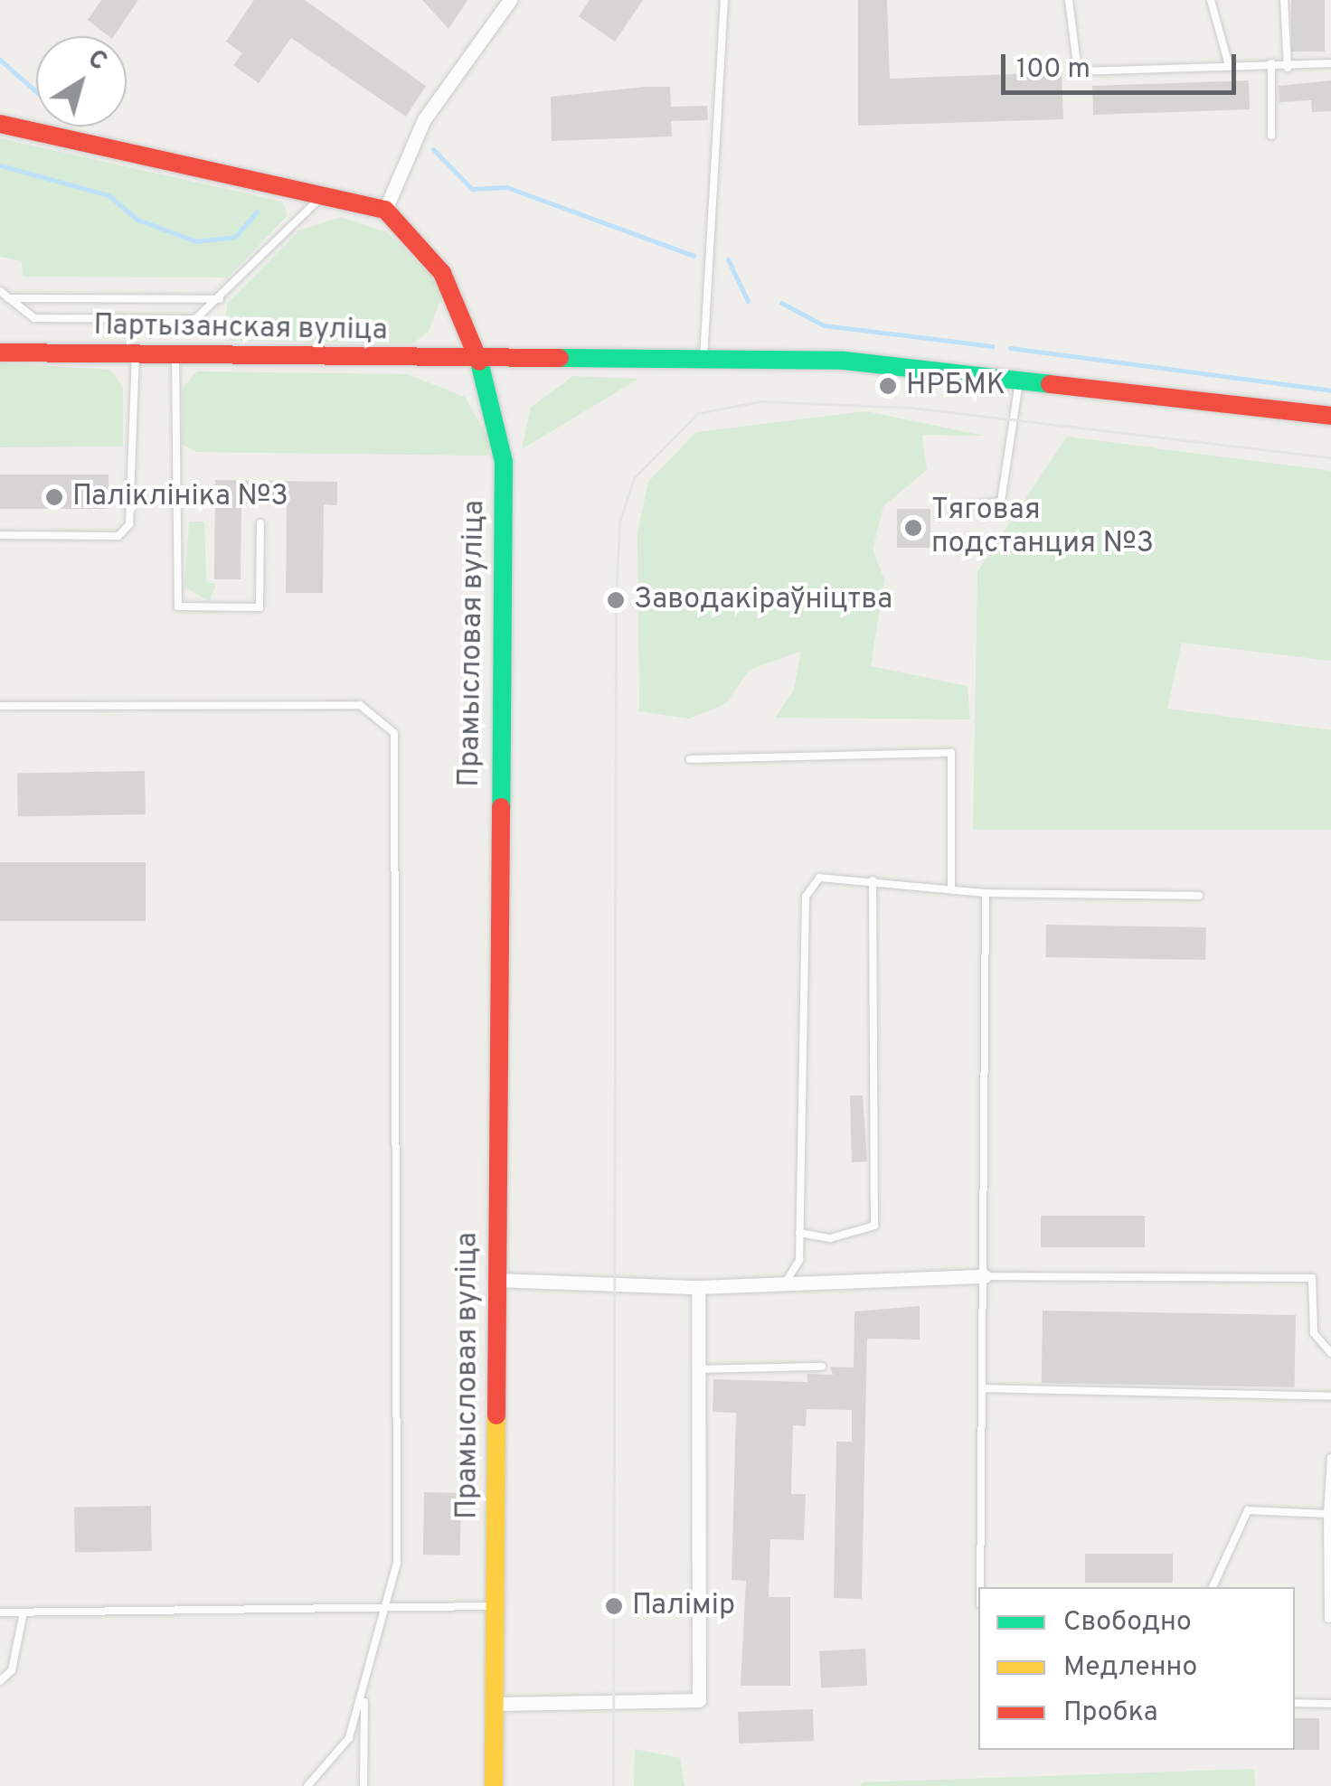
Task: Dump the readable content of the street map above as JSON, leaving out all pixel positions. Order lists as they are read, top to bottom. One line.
{"streets":{"main road":["Партызанская вуліца","Прамысловая вуліца"]},"crossings":[["Партызанская вуліца","Прамысловая вуліца"]],"places":["НРБМК","Паліклініка №3","Тяговая подстанция №3","Заводакіраўніцтва","Палімір"],"legend":["Свободно","Медленно","Пробка"],"scale_bar":"100 m","north":"top right"}
